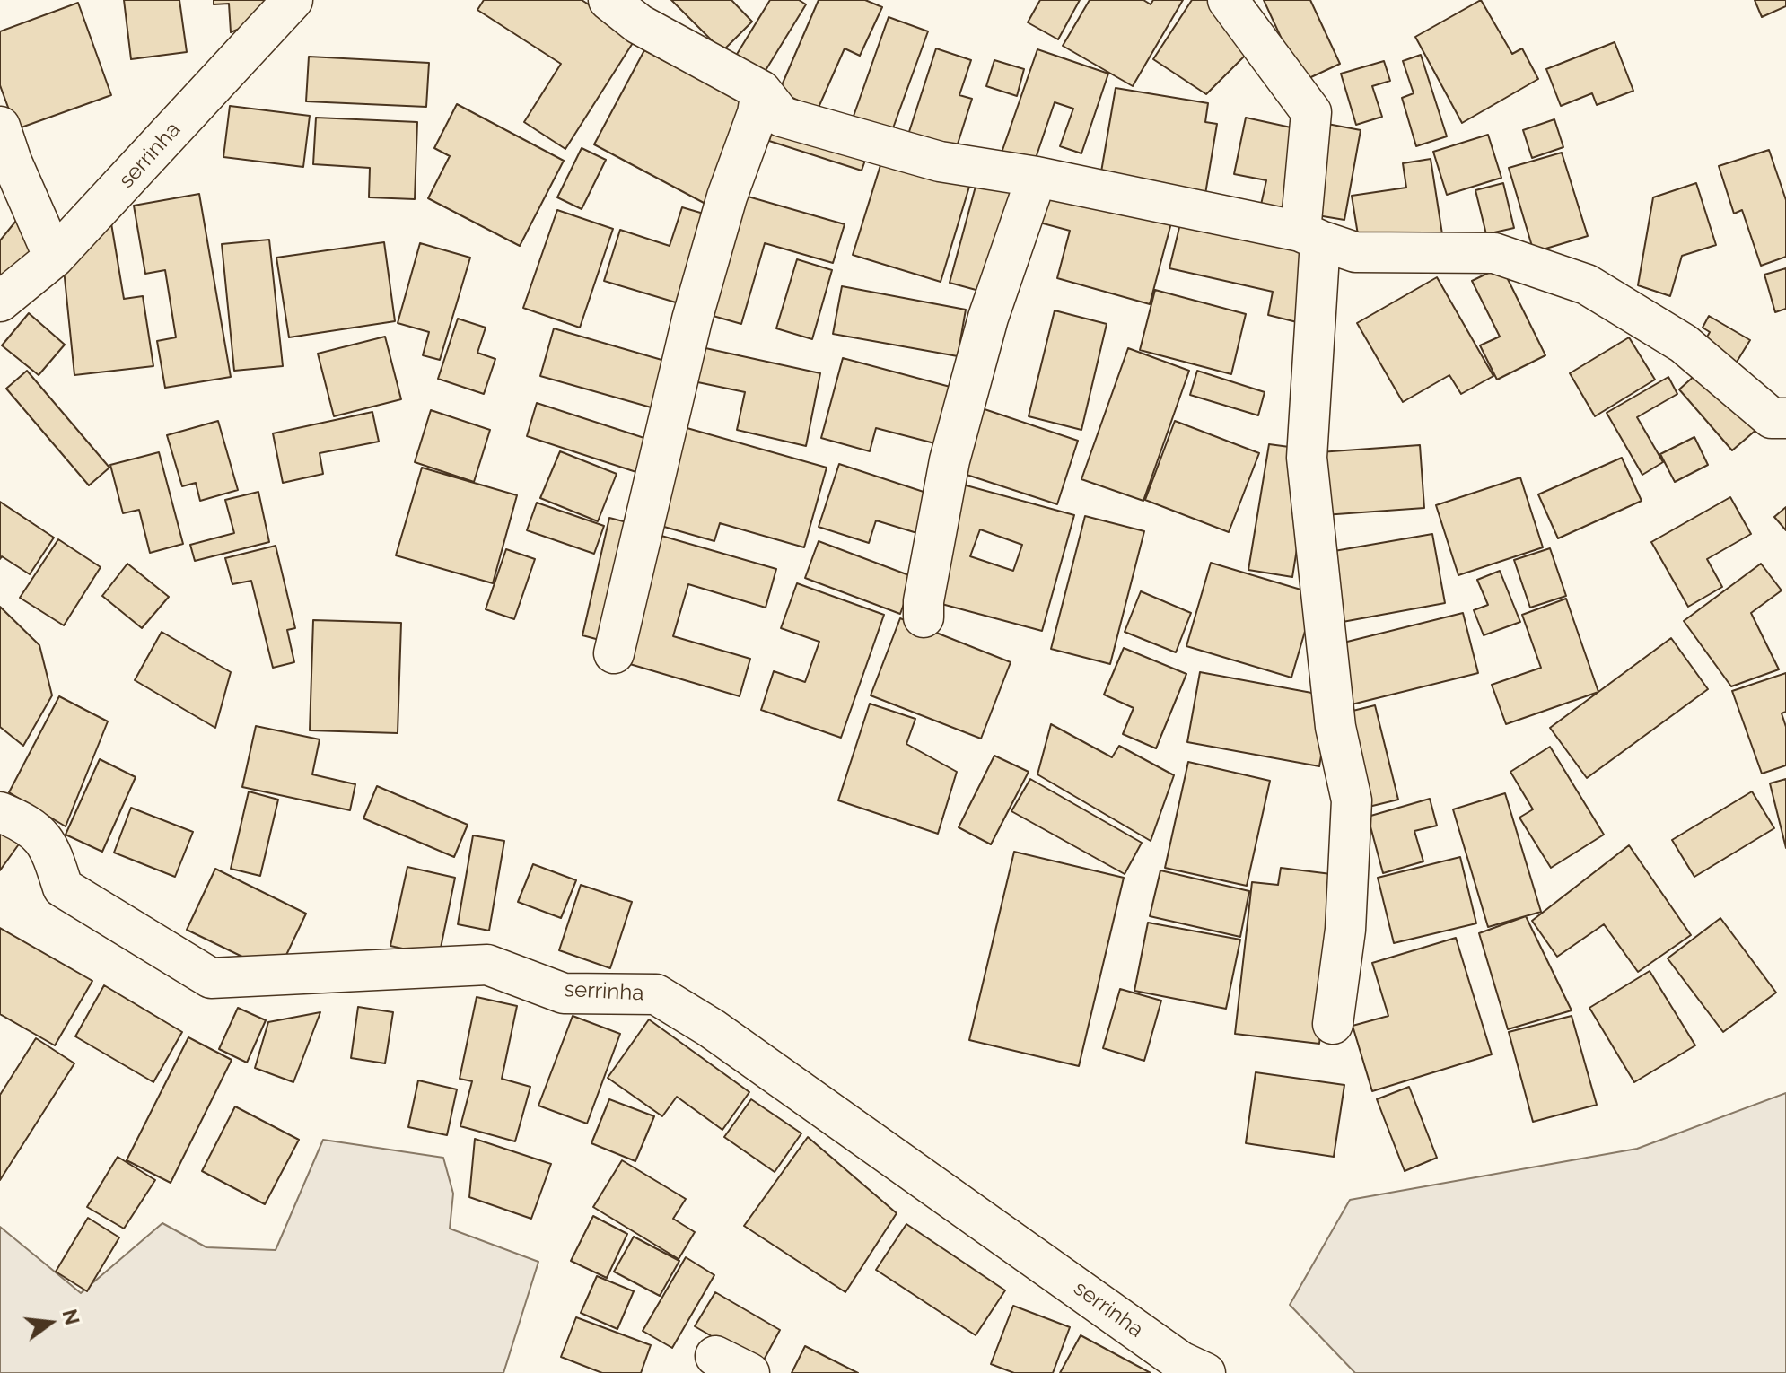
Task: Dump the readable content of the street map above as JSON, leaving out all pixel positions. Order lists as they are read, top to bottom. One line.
{"streets":{"street":["serrinha"]},"north":"right"}
